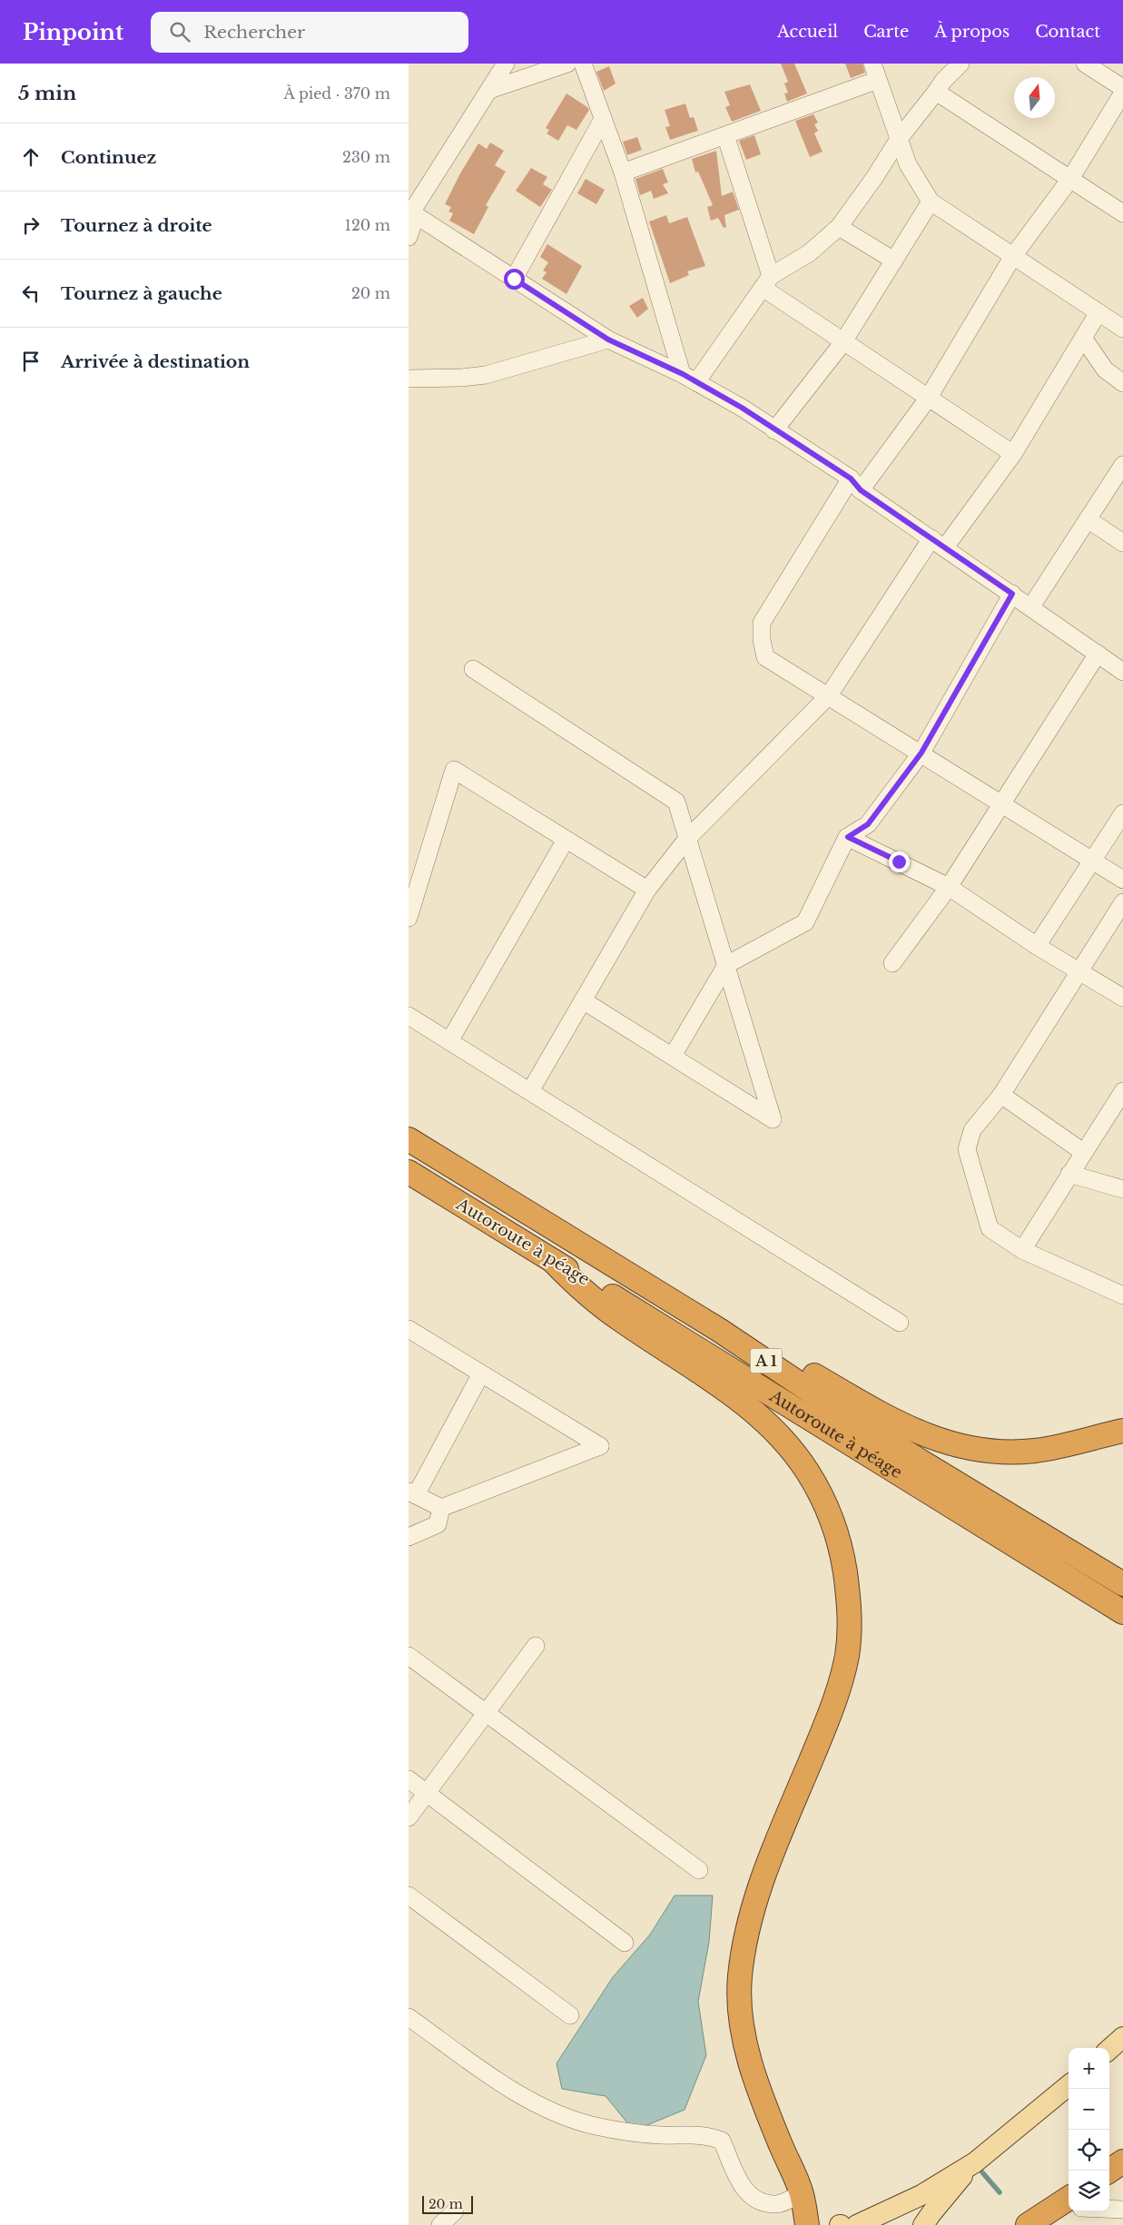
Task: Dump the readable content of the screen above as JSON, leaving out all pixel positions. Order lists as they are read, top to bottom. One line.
{"streets":{"highway":["Autoroute à péage","A 1"]},"scale_bar":"20 m","north":"top","page":{"header":"Pinpoint","search":"Rechercher","nav":["Accueil","Carte","À propos","Contact"],"heading":["5 min","À pied · 370 m"],"list":[["Continuez","230 m"],["Tournez à droite","120 m"],["Tournez à gauche","20 m"],"Arrivée à destination"],"map_buttons":["+","−"],"scale":"20 m"}}
